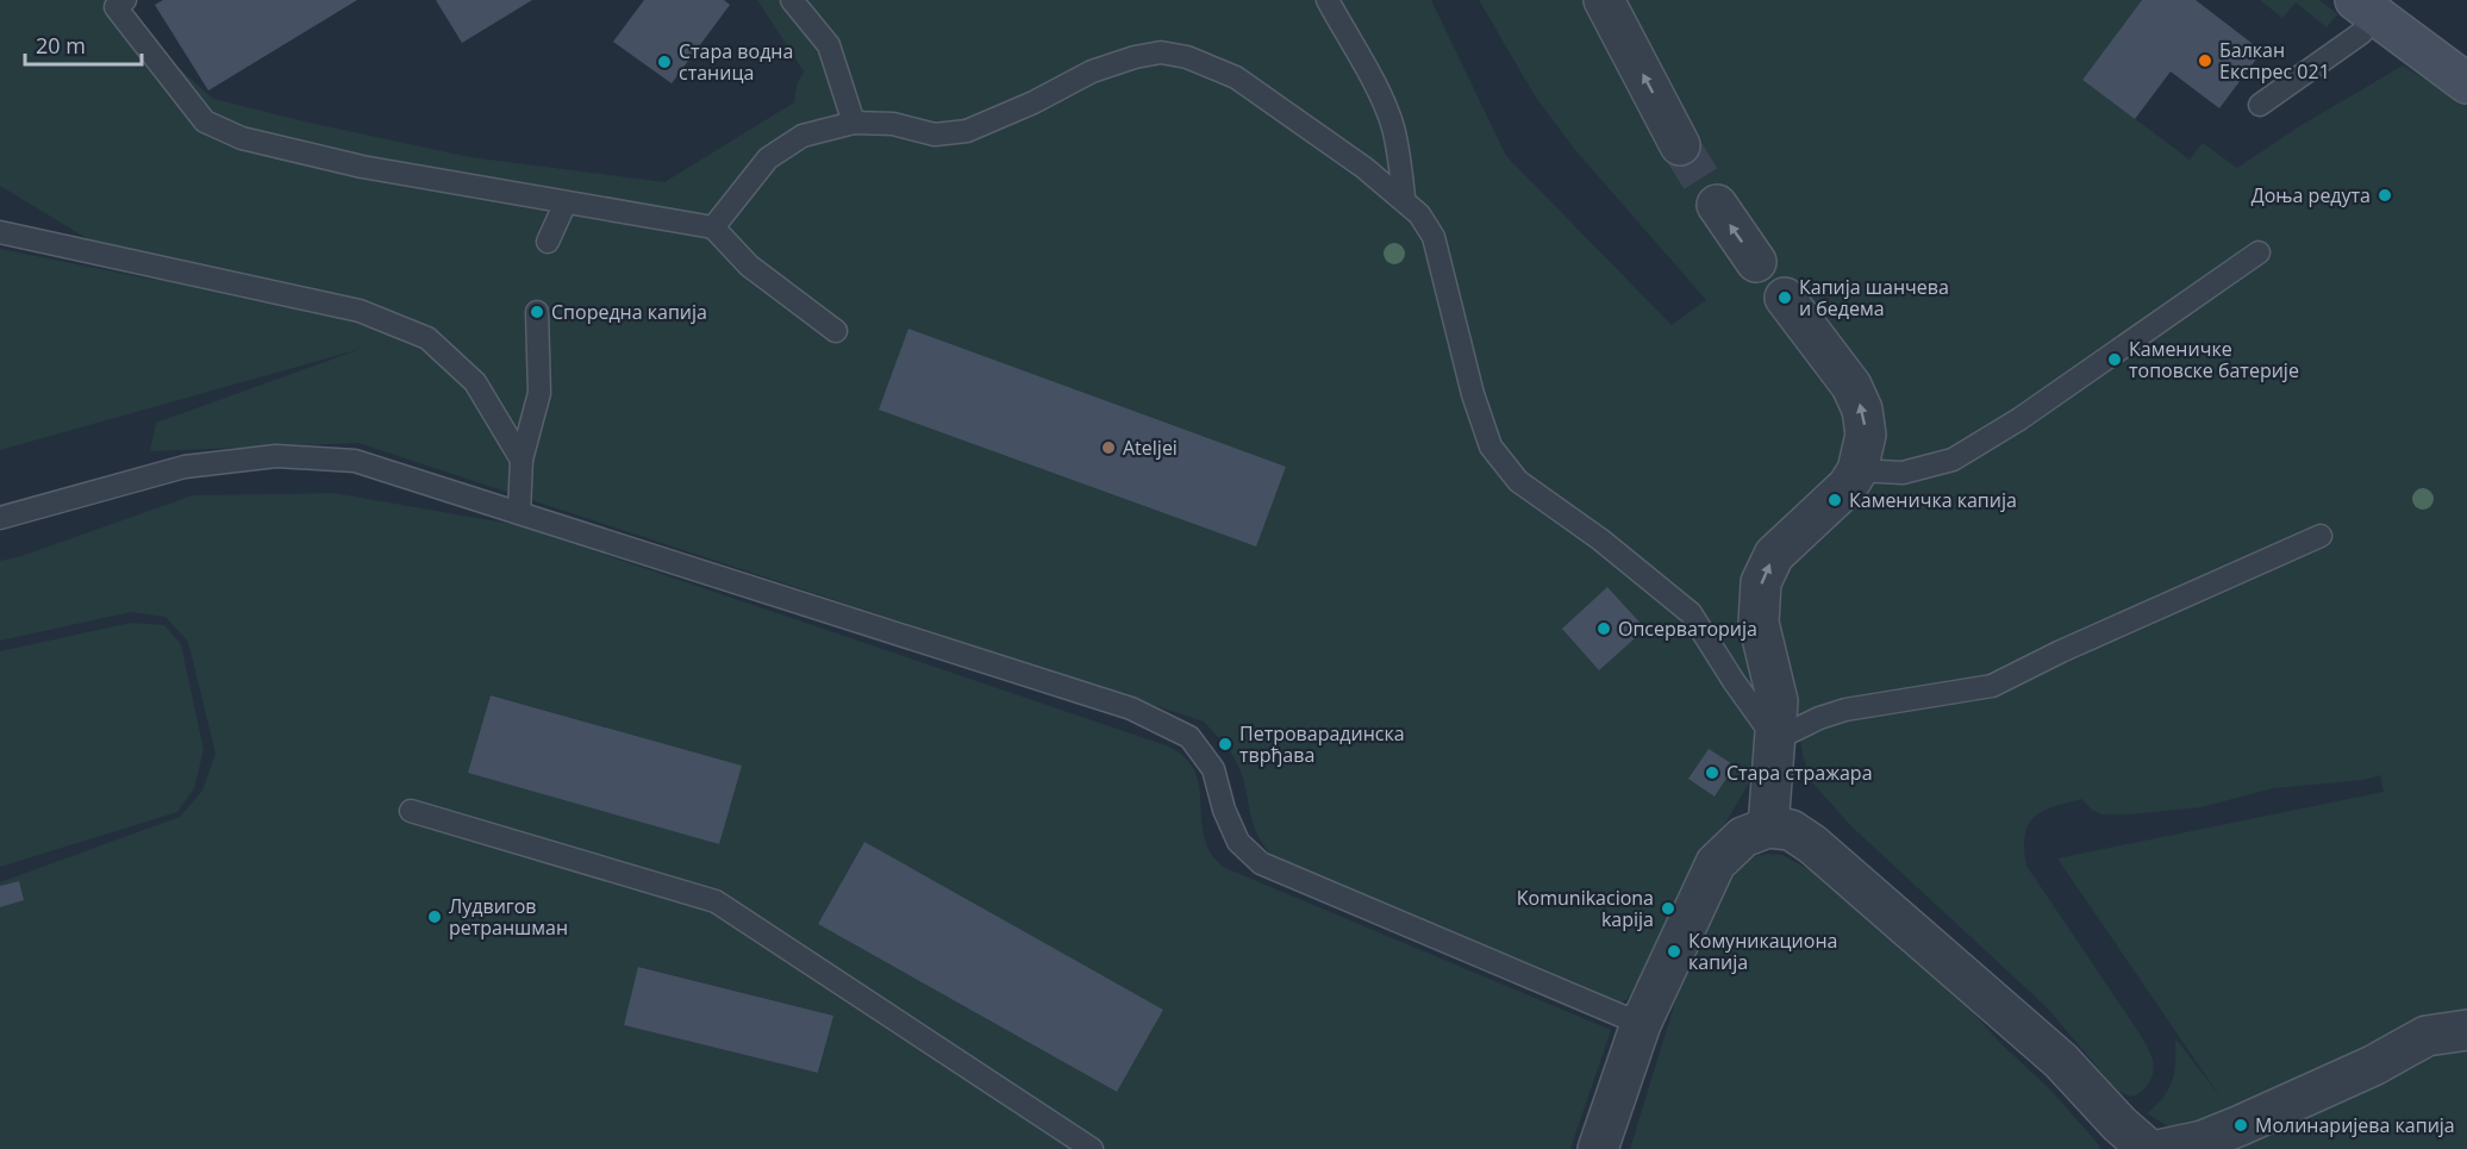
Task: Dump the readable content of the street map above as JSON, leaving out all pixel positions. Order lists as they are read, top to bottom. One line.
{"places":["Балкан Експрес 021","Стара водна станица","Доња редута","Капија шанчева и бедема","Споредна капија","Каменичке топовске батерије","Ateljei","Каменичка капија","Опсерваторија","Петроварадинска тврђава","Стара стражара","Komunikaciona kapija","Лудвигов ретраншман","Комуникациона капија","Молинаријева капија"],"scale_bar":"20 m"}
